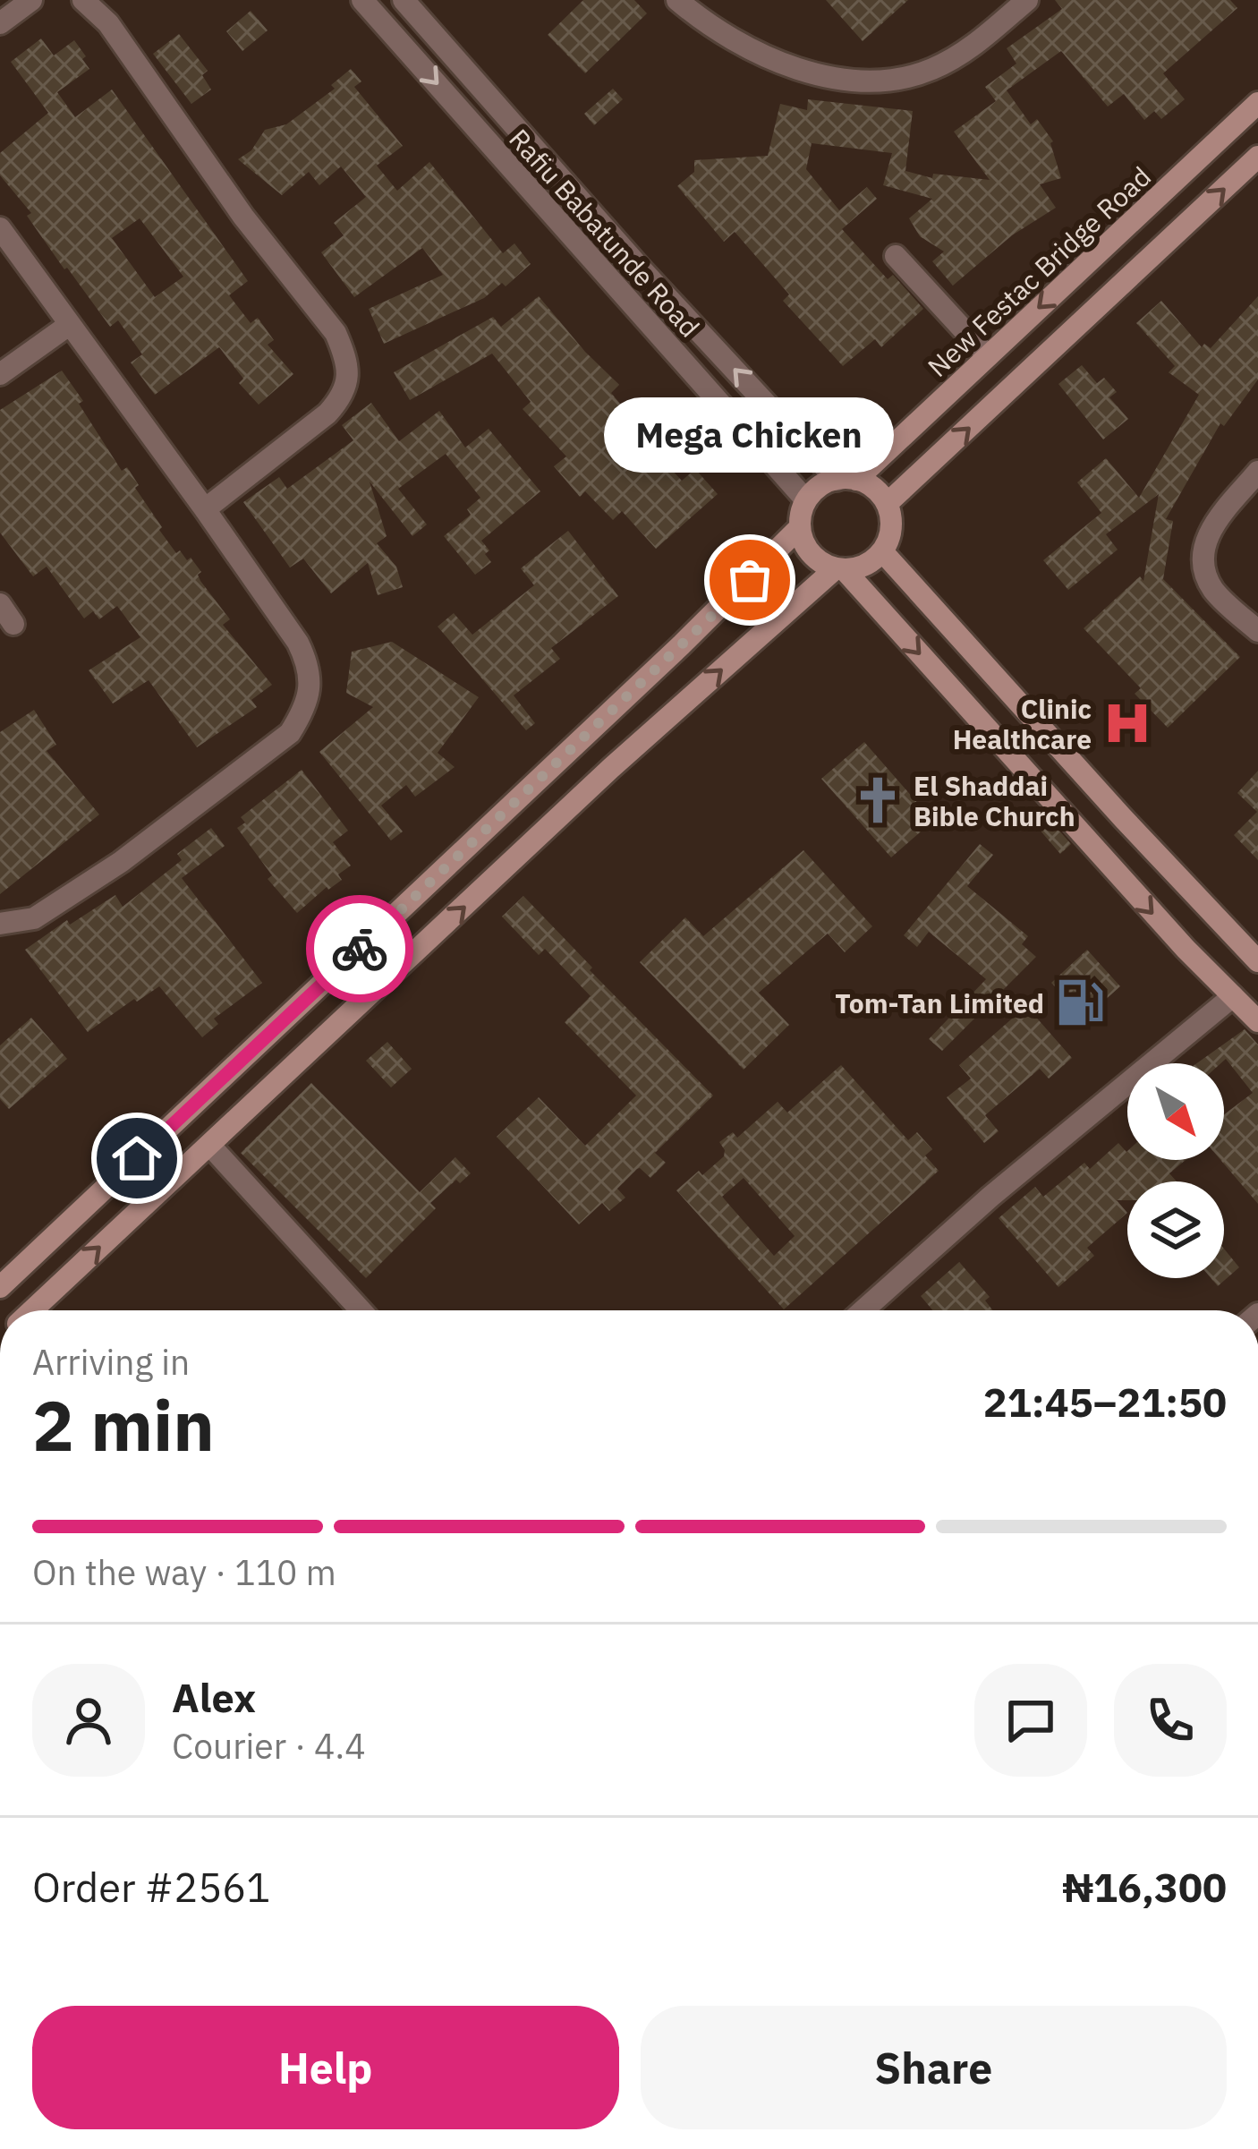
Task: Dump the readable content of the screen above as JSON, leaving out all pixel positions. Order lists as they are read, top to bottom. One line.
{"streets":{"main road":["New Festac Bridge Road"],"street":["Rafiu Babatunde Road"]},"crossings":[["Rafiu Babatunde Road","New Festac Bridge Road"]],"places":{"other":["Mega Chicken"],"hospital":["Clinic Healthcare"],"church":["El Shaddai Bible Church"],"fuel station":["Tom-Tan Limited"]},"north":"bottom right","page":{"bubble":"Mega Chicken","heading":["2 min","Arriving in","21:45–21:50"],"panel":["Alex","Courier · 4.4","Order #2561","₦16,300"],"bar":"On the way · 110 m","buttons":["Help","Share"]}}
